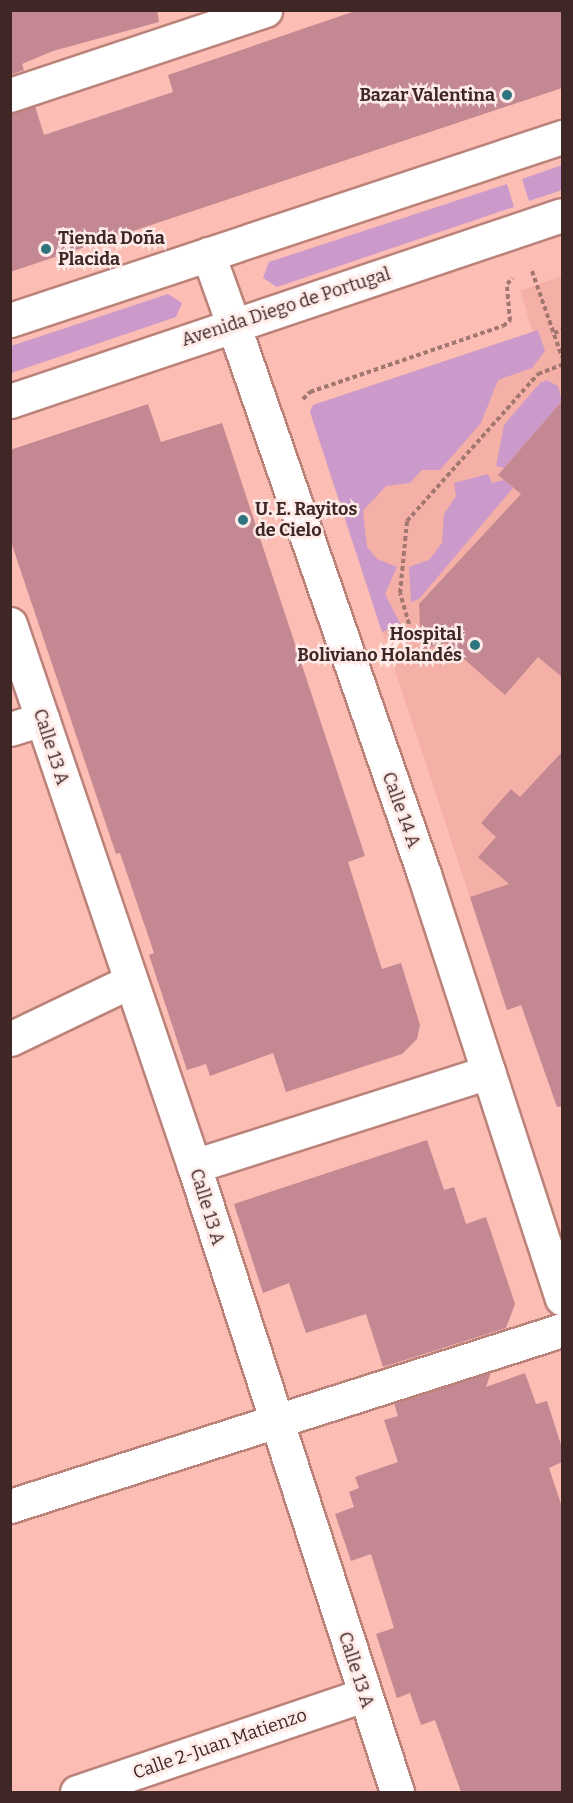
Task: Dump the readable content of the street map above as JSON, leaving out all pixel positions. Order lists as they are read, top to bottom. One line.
{"streets":{"street":["Avenida Diego de Portugal","Calle 13 A","Calle 14 A","Calle 2-Juan Matienzo"]},"crossings":[["Avenida Diego de Portugal","Calle 14 A"],["Calle 13 A","Calle 2-Juan Matienzo"]],"places":["Bazar Valentina","Tienda Doña Placida","U. E. Rayitos de Cielo","Hospital Boliviano Holandés"]}
